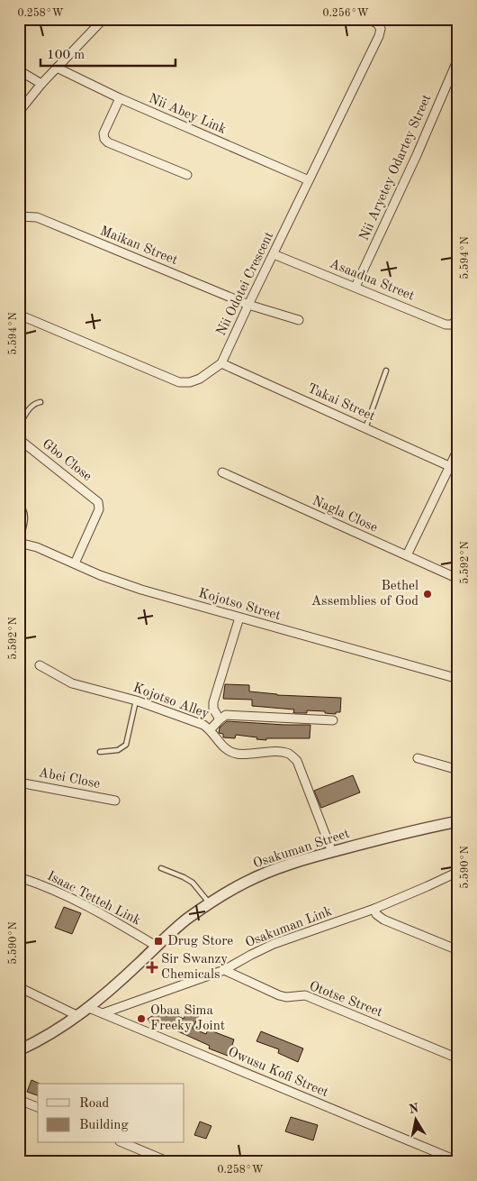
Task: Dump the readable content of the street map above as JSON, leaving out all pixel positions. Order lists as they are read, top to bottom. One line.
{"streets":{"street":["Nii Abey Link","Nii Aryetey Odartey Street","Maikan Street","Asaadua Street","Nii Odotei Crescent","Takai Street","Gbo Close","Nagla Close","Kojotso Street","Kojotso Alley","Abei Close","Osakuman Street","Isaac Tetteh Link","Osakuman Link","Ototse Street","Owusu Kofi Street"]},"crossings":[["Nii Abey Link","Nii Odotei Crescent"],["Nii Aryetey Odartey Street","Asaadua Street"],["Maikan Street","Nii Odotei Crescent"],["Asaadua Street","Nii Odotei Crescent"],["Nii Odotei Crescent","Takai Street"],["Gbo Close","Kojotso Street"],["Kojotso Alley","Osakuman Street"],["Osakuman Street","Isaac Tetteh Link"],["Osakuman Street","Owusu Kofi Street"],["Osakuman Link","Ototse Street"],["Osakuman Link","Owusu Kofi Street"]],"places":{"other":["Bethel Assemblies of God","Obaa Sima Freeky Joint"],"transit":["Drug Store"],"health":["Sir Swanzy Chemicals"]},"legend":["Road","Building"],"scale_bar":"100 m","north":"top","coordinates":["0.258°W","0.256°W","5.594°N","5.592°N","5.590°N"]}
